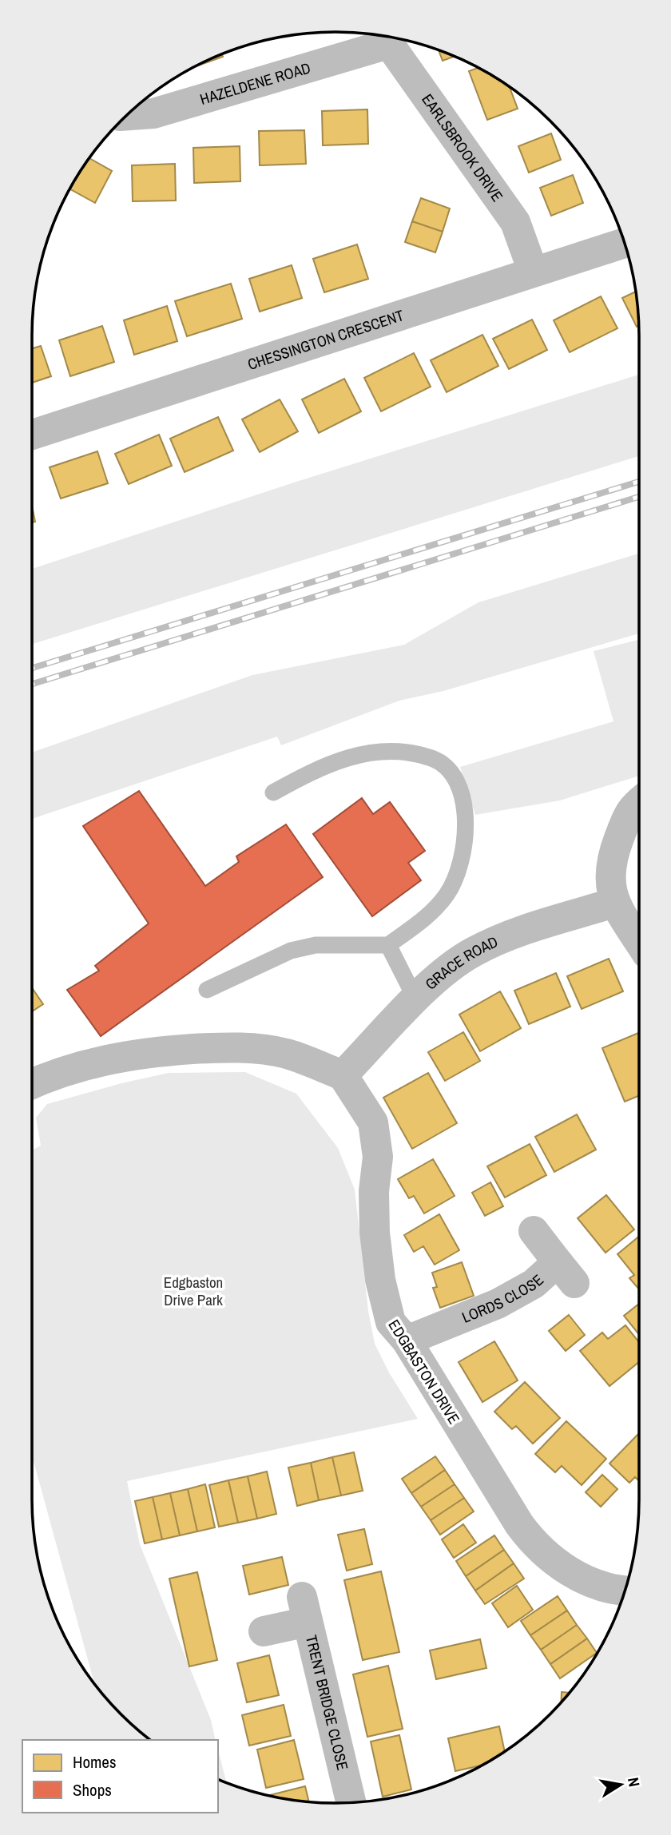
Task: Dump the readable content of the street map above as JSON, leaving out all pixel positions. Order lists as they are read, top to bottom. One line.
{"streets":{"street":["HAZELDENE ROAD","EARLSBROOK DRIVE","CHESSINGTON CRESCENT","GRACE ROAD","LORDS CLOSE","EDGBASTON DRIVE","TRENT BRIDGE CLOSE"]},"crossings":[["HAZELDENE ROAD","EARLSBROOK DRIVE"],["EARLSBROOK DRIVE","CHESSINGTON CRESCENT"],["GRACE ROAD","EDGBASTON DRIVE"],["LORDS CLOSE","EDGBASTON DRIVE"]],"parks":["Edgbaston Drive Park"],"legend":["Homes","Shops"],"north":"right"}
